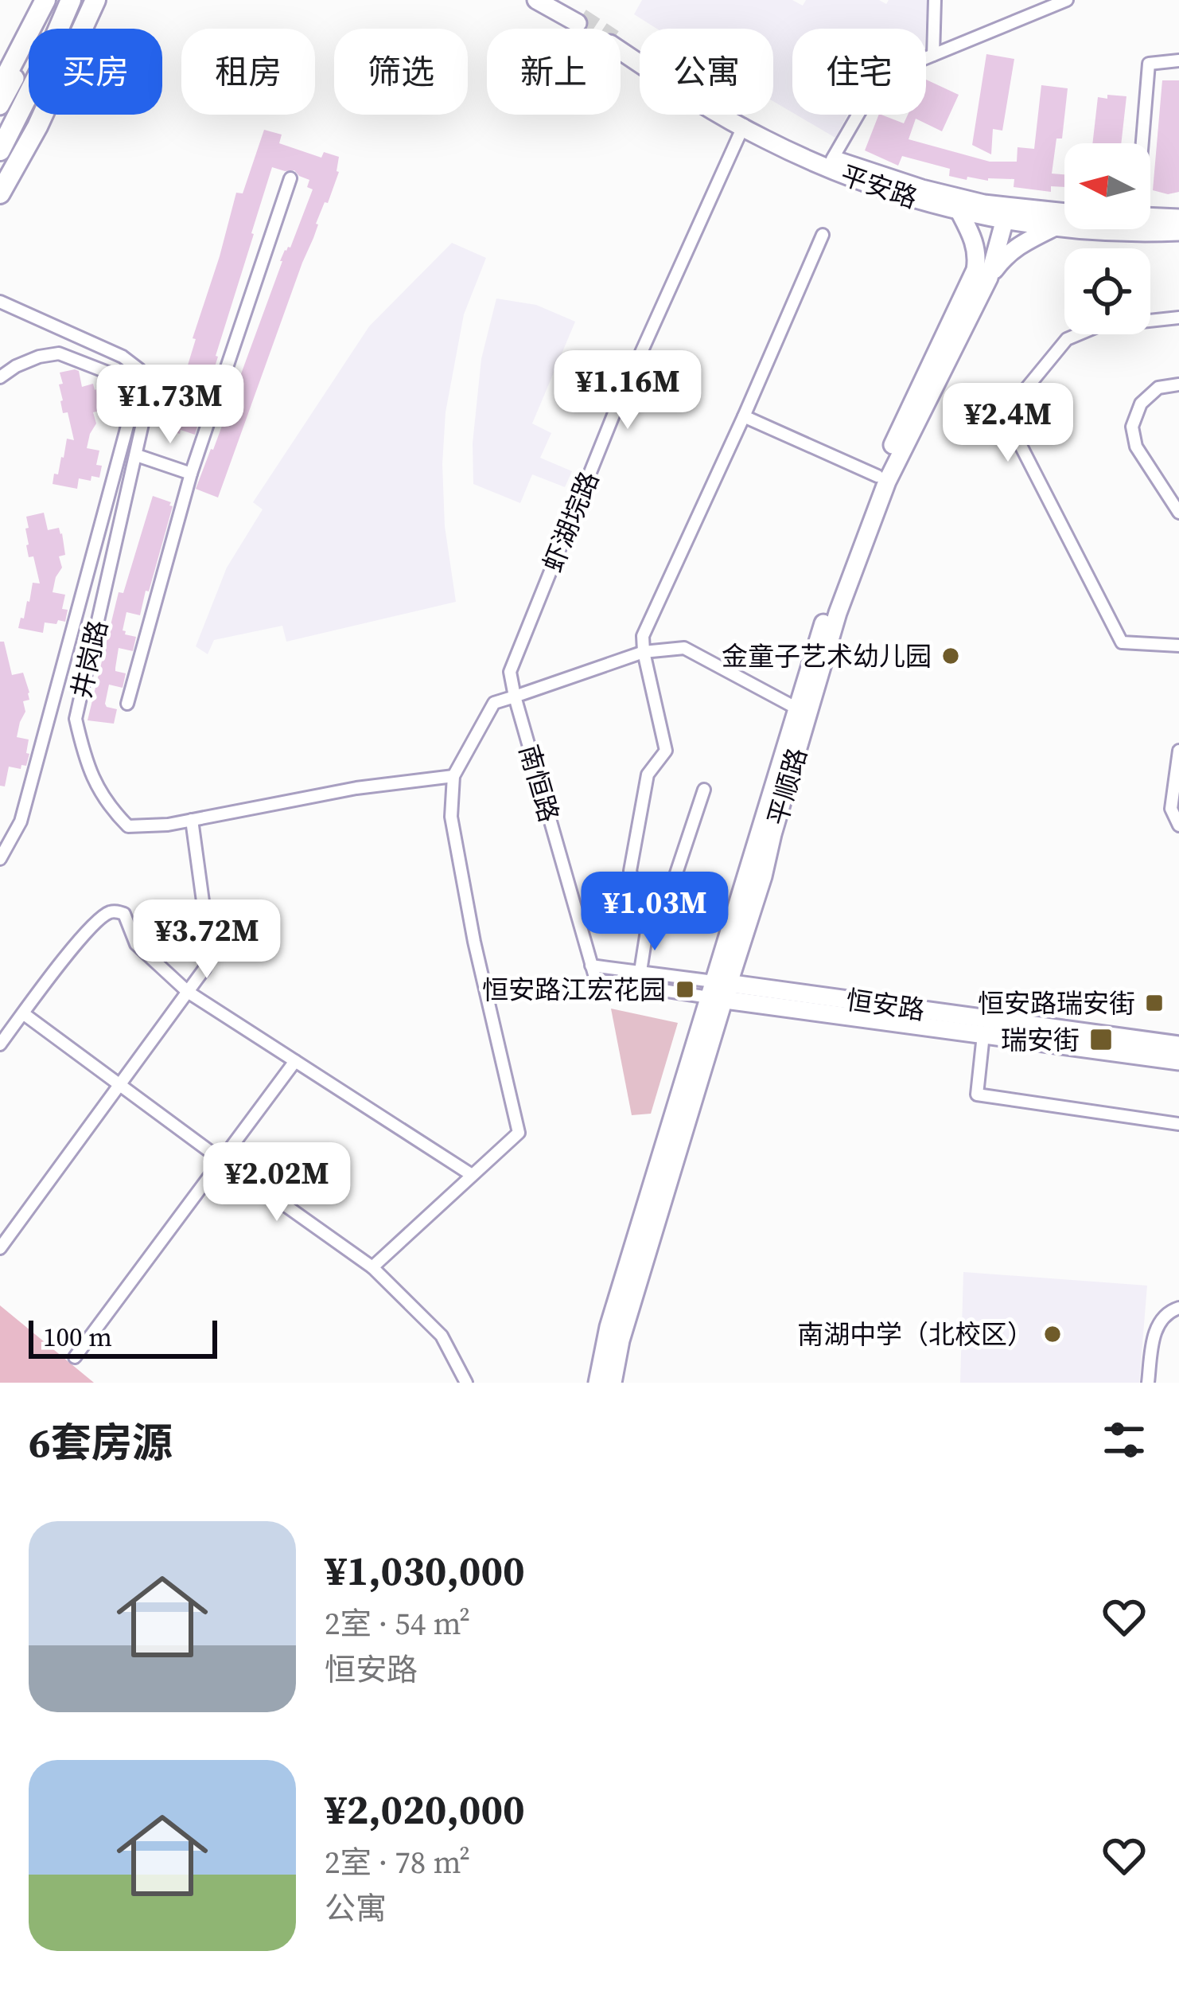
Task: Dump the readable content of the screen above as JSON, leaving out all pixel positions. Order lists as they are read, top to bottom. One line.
{"streets":{"main road":["平安路","平顺路","恒安路"],"street":["虾湖垸路","井岗路","南恒路"]},"crossings":[["平安路","虾湖垸路"],["平安路","平顺路"],["虾湖垸路","南恒路"],["南恒路","恒安路"],["平顺路","恒安路"]],"places":{"other":["金童子艺术幼儿园","南湖中学（北校区）"],"transit":["恒安路江宏花园","恒安路瑞安街","瑞安街"]},"scale_bar":"100 m","north":"left","page":{"chip":["买房","租房","筛选","新上","公寓","住宅"],"price":["¥1.16M","¥1.73M","¥2.4M","¥1.03M","¥3.72M","¥2.02M"],"scale":"100 m","heading":"6套房源","list":[{"name":"¥1,030,000","note":"2室 · 54 m² · 恒安路"},{"name":"¥2,020,000","note":"2室 · 78 m² · 公寓"}]}}
